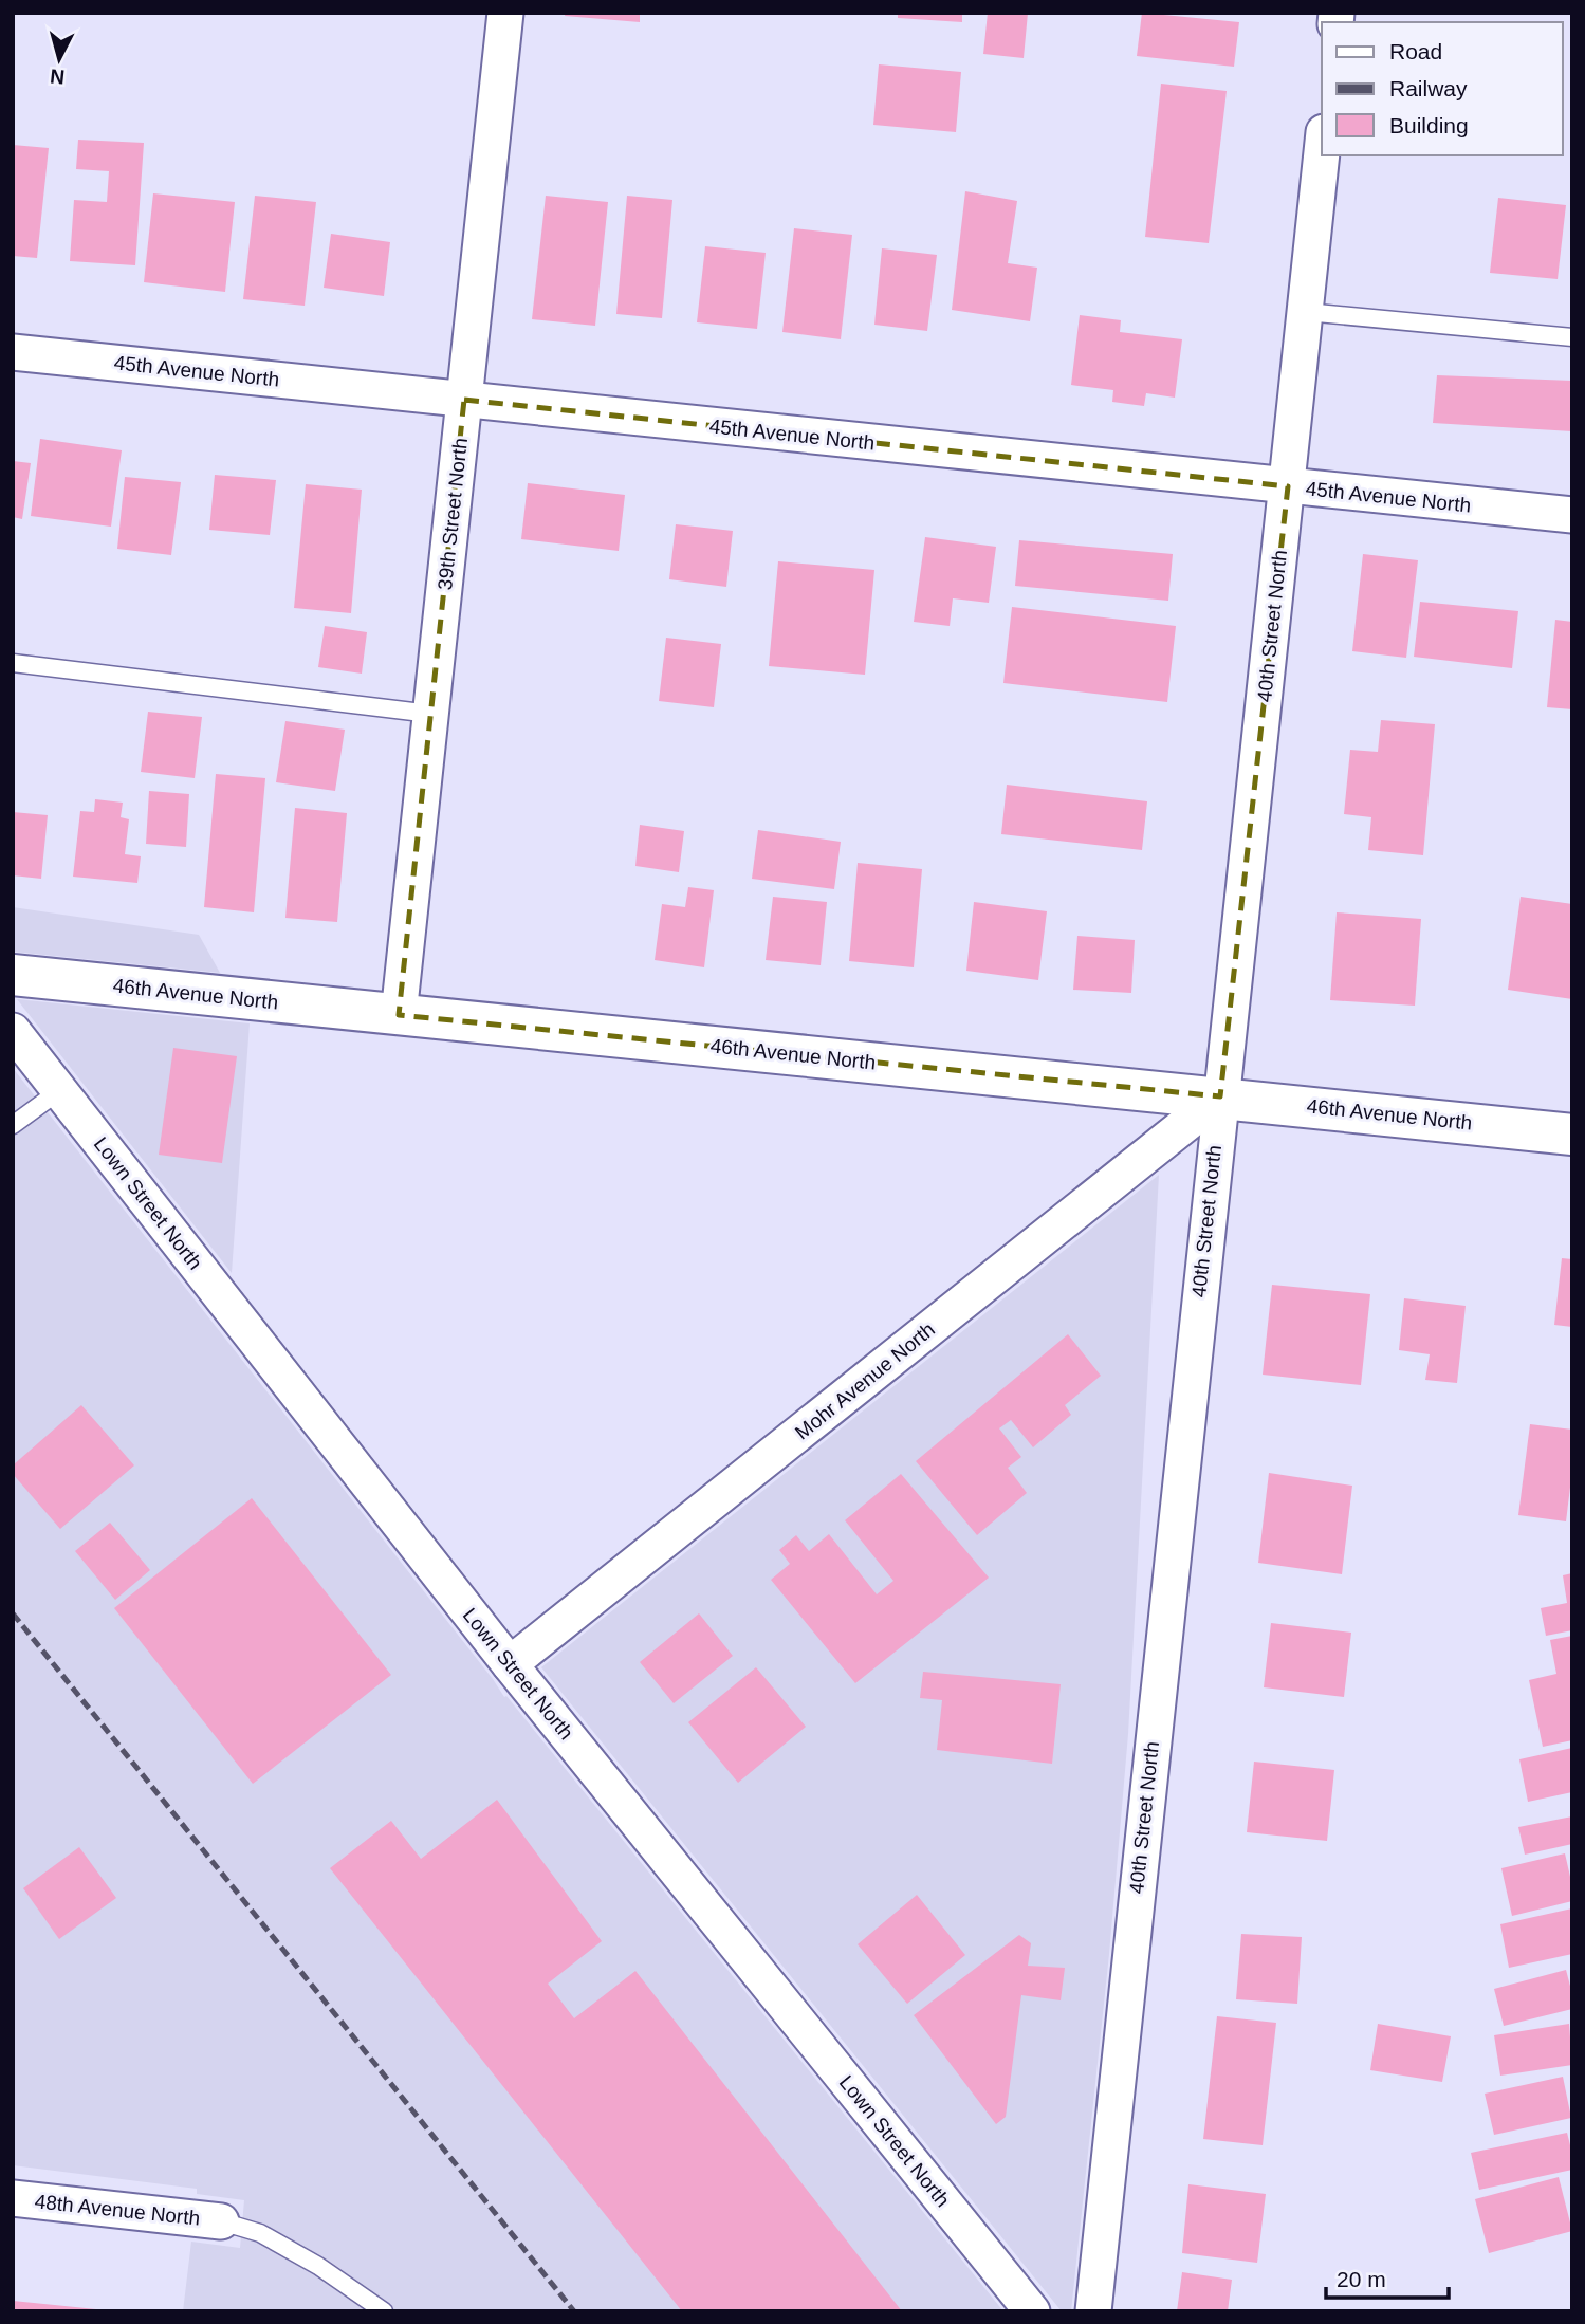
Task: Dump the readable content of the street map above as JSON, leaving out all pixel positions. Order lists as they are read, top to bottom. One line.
{"streets":{"street":["45th Avenue North","39th Street North","40th Street North","46th Avenue North","Lown Street North","Mohr Avenue North","48th Avenue North"]},"crossings":[["45th Avenue North","39th Street North"],["45th Avenue North","40th Street North"],["39th Street North","46th Avenue North"],["40th Street North","46th Avenue North"],["40th Street North","Mohr Avenue North"],["46th Avenue North","Mohr Avenue North"],["Lown Street North","Mohr Avenue North"]],"legend":["Road","Railway","Building"],"scale_bar":"20 m","north":"bottom"}
